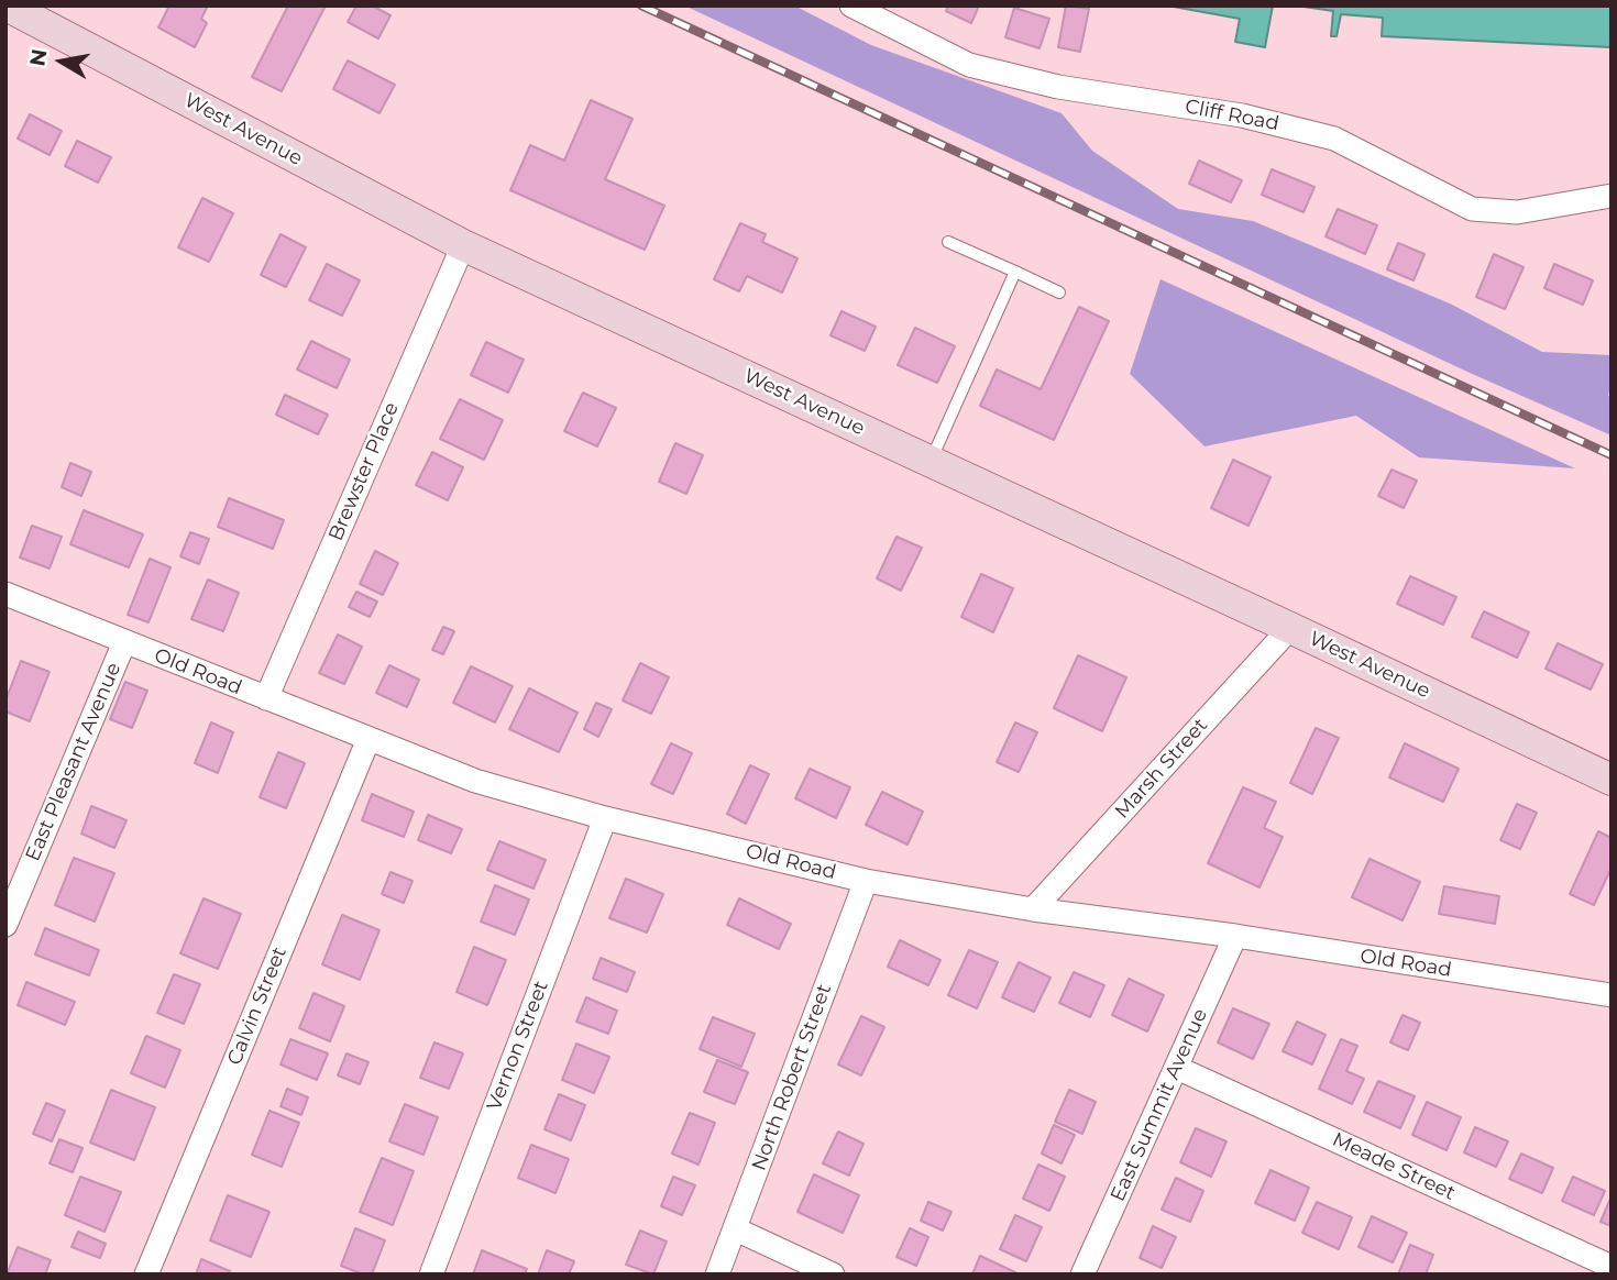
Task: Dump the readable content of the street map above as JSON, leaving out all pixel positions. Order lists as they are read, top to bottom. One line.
{"streets":{"street":["Cliff Road","West Avenue","Brewster Place","Old Road","East Pleasant Avenue","Marsh Street","Calvin Street","Vernon Street","North Robert Street","East Summit Avenue","Meade Street"]},"crossings":[["West Avenue","Brewster Place"],["West Avenue","Marsh Street"],["Brewster Place","Old Road"],["Old Road","East Pleasant Avenue"],["Old Road","Marsh Street"],["Old Road","Calvin Street"],["Old Road","Vernon Street"],["Old Road","North Robert Street"],["Old Road","East Summit Avenue"],["East Summit Avenue","Meade Street"]],"north":"left"}
